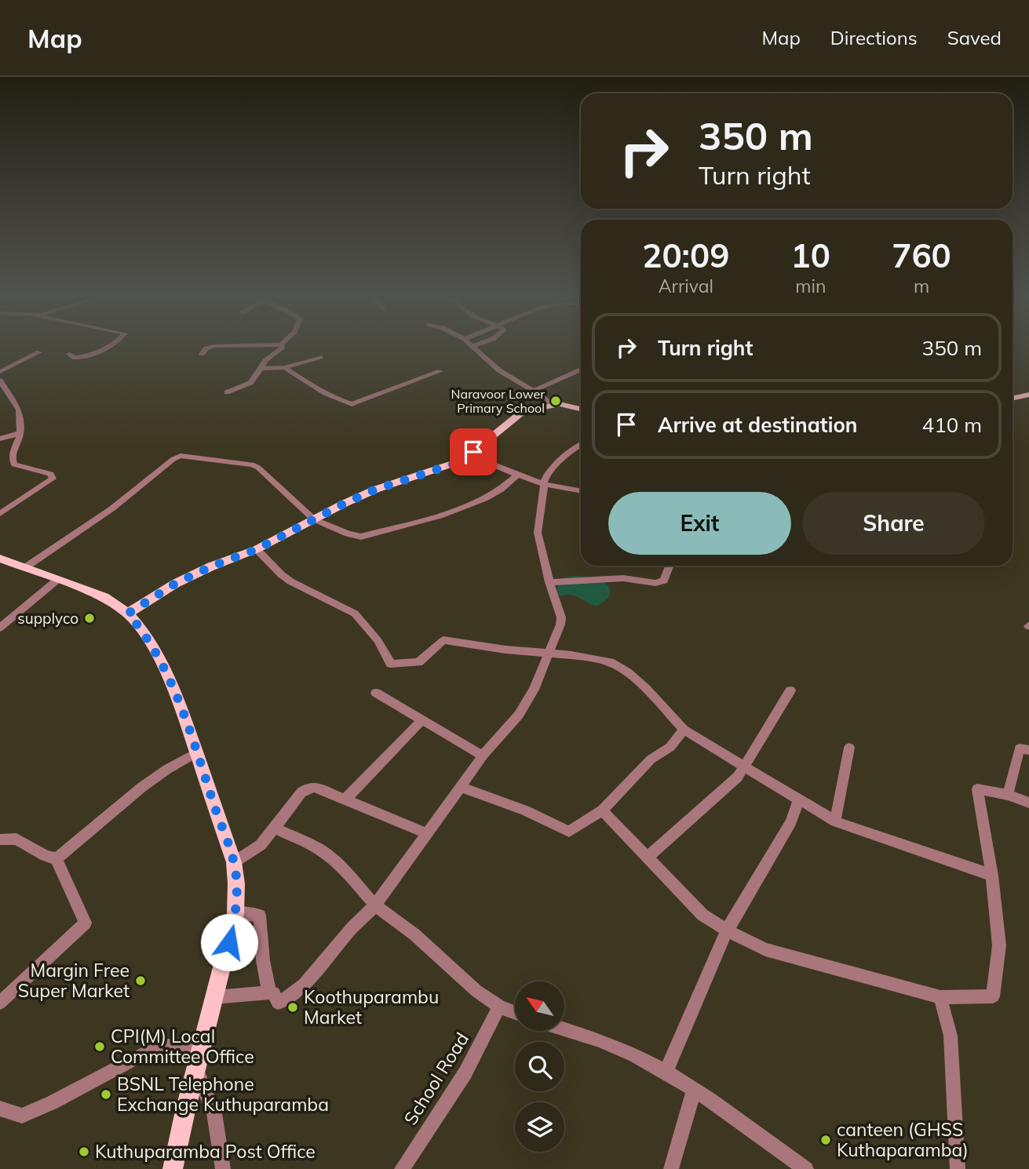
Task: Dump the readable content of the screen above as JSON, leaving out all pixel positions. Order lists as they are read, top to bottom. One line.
{"streets":{"street":["School Road"]},"places":["Naravoor Lower Primary School","supplyco","Margin Free Super Market","Koothuparambu Market","CPI(M) Local Committee Office","BSNL Telephone Exchange Kuthuparamba","canteen (GHSS Kuthaparamba)","Kuthuparamba Post Office"],"north":"top left","page":{"header":"Map","nav":["Map","Directions","Saved"],"turn":["350 m","Turn right"],"eta":["20:09","Arrival","10","min","760","m"],"list":[{"name":"Turn right","value":"350 m"},{"name":"Arrive at destination","value":"410 m"}],"buttons":["Exit","Share"]}}
